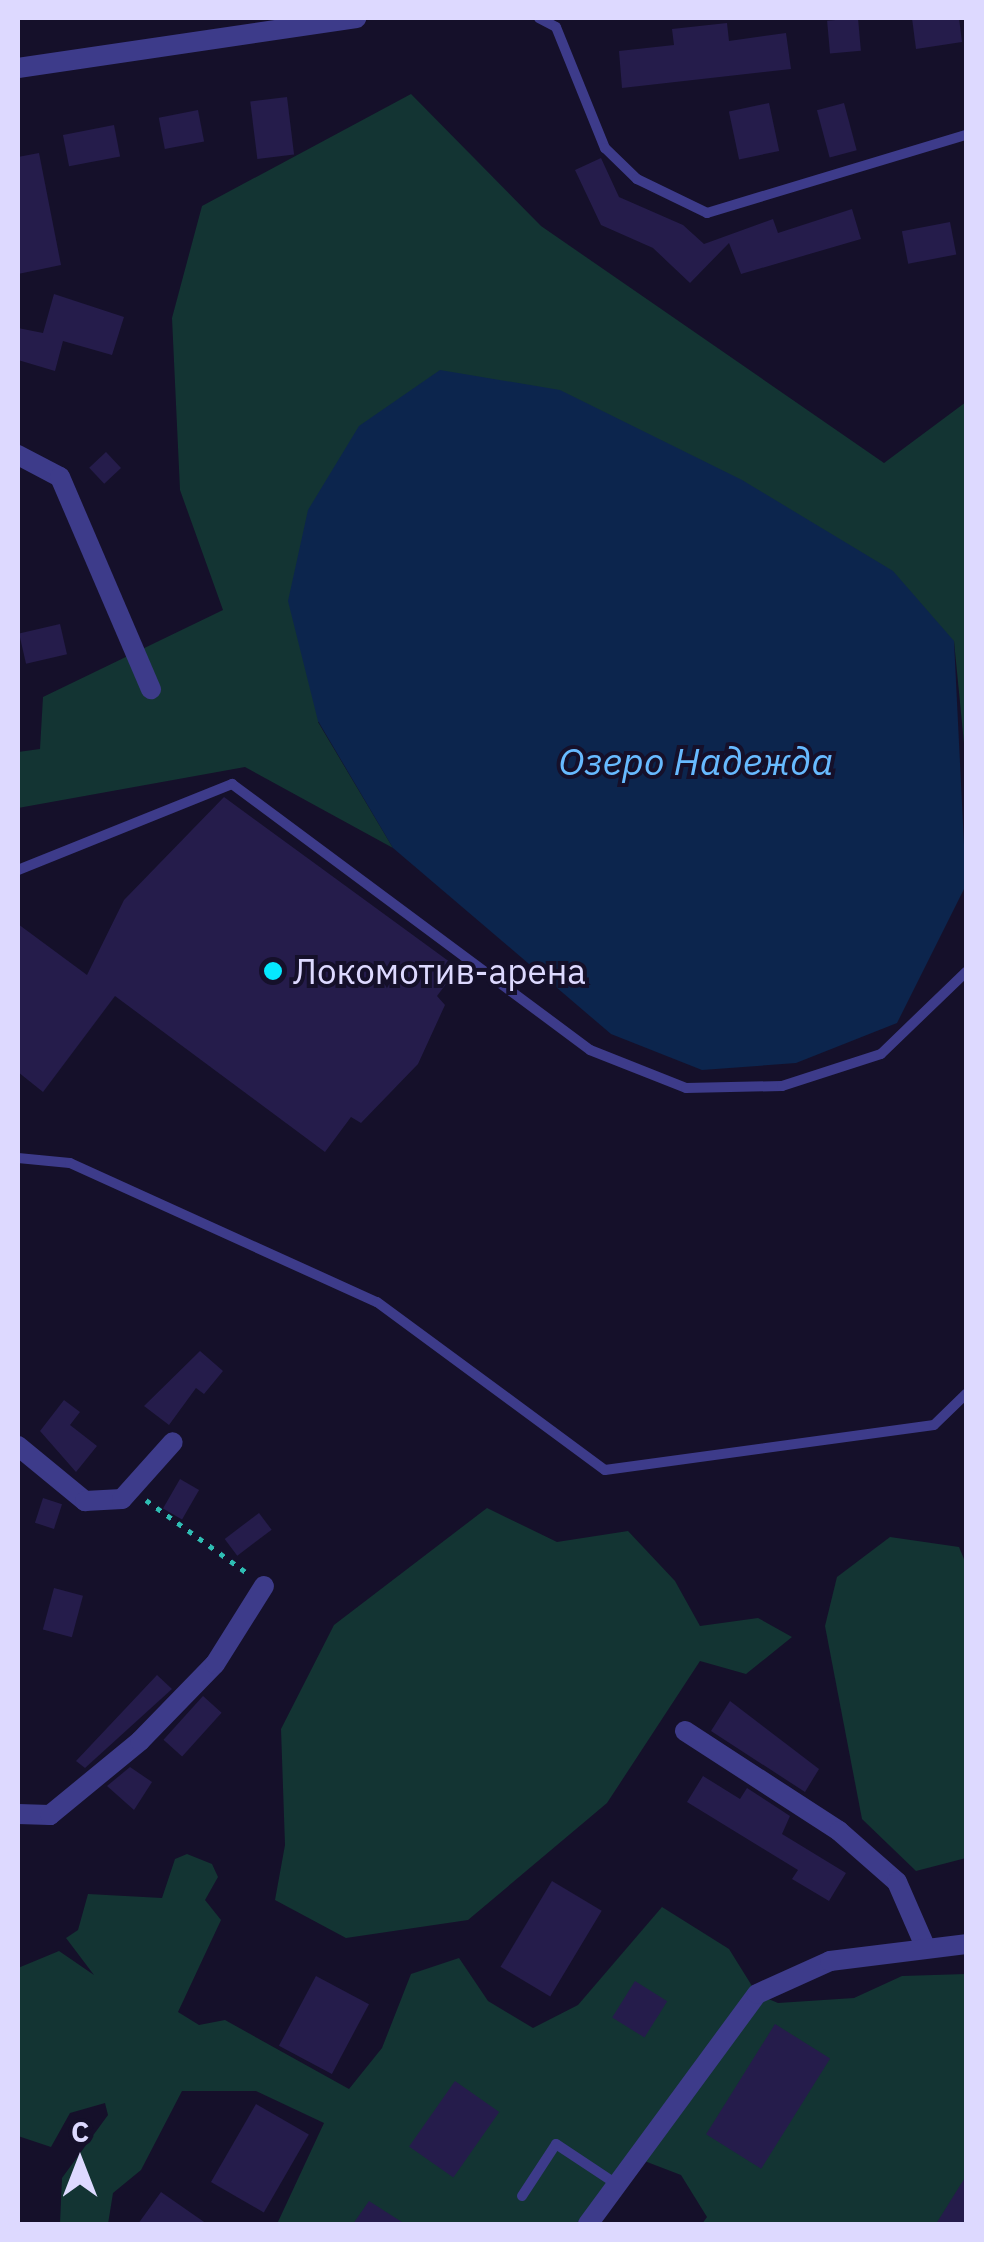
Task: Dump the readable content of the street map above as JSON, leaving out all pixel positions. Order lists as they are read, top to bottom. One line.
{"water":["Озеро Надежда"],"places":["Локомотив-арена"],"north":"top"}
